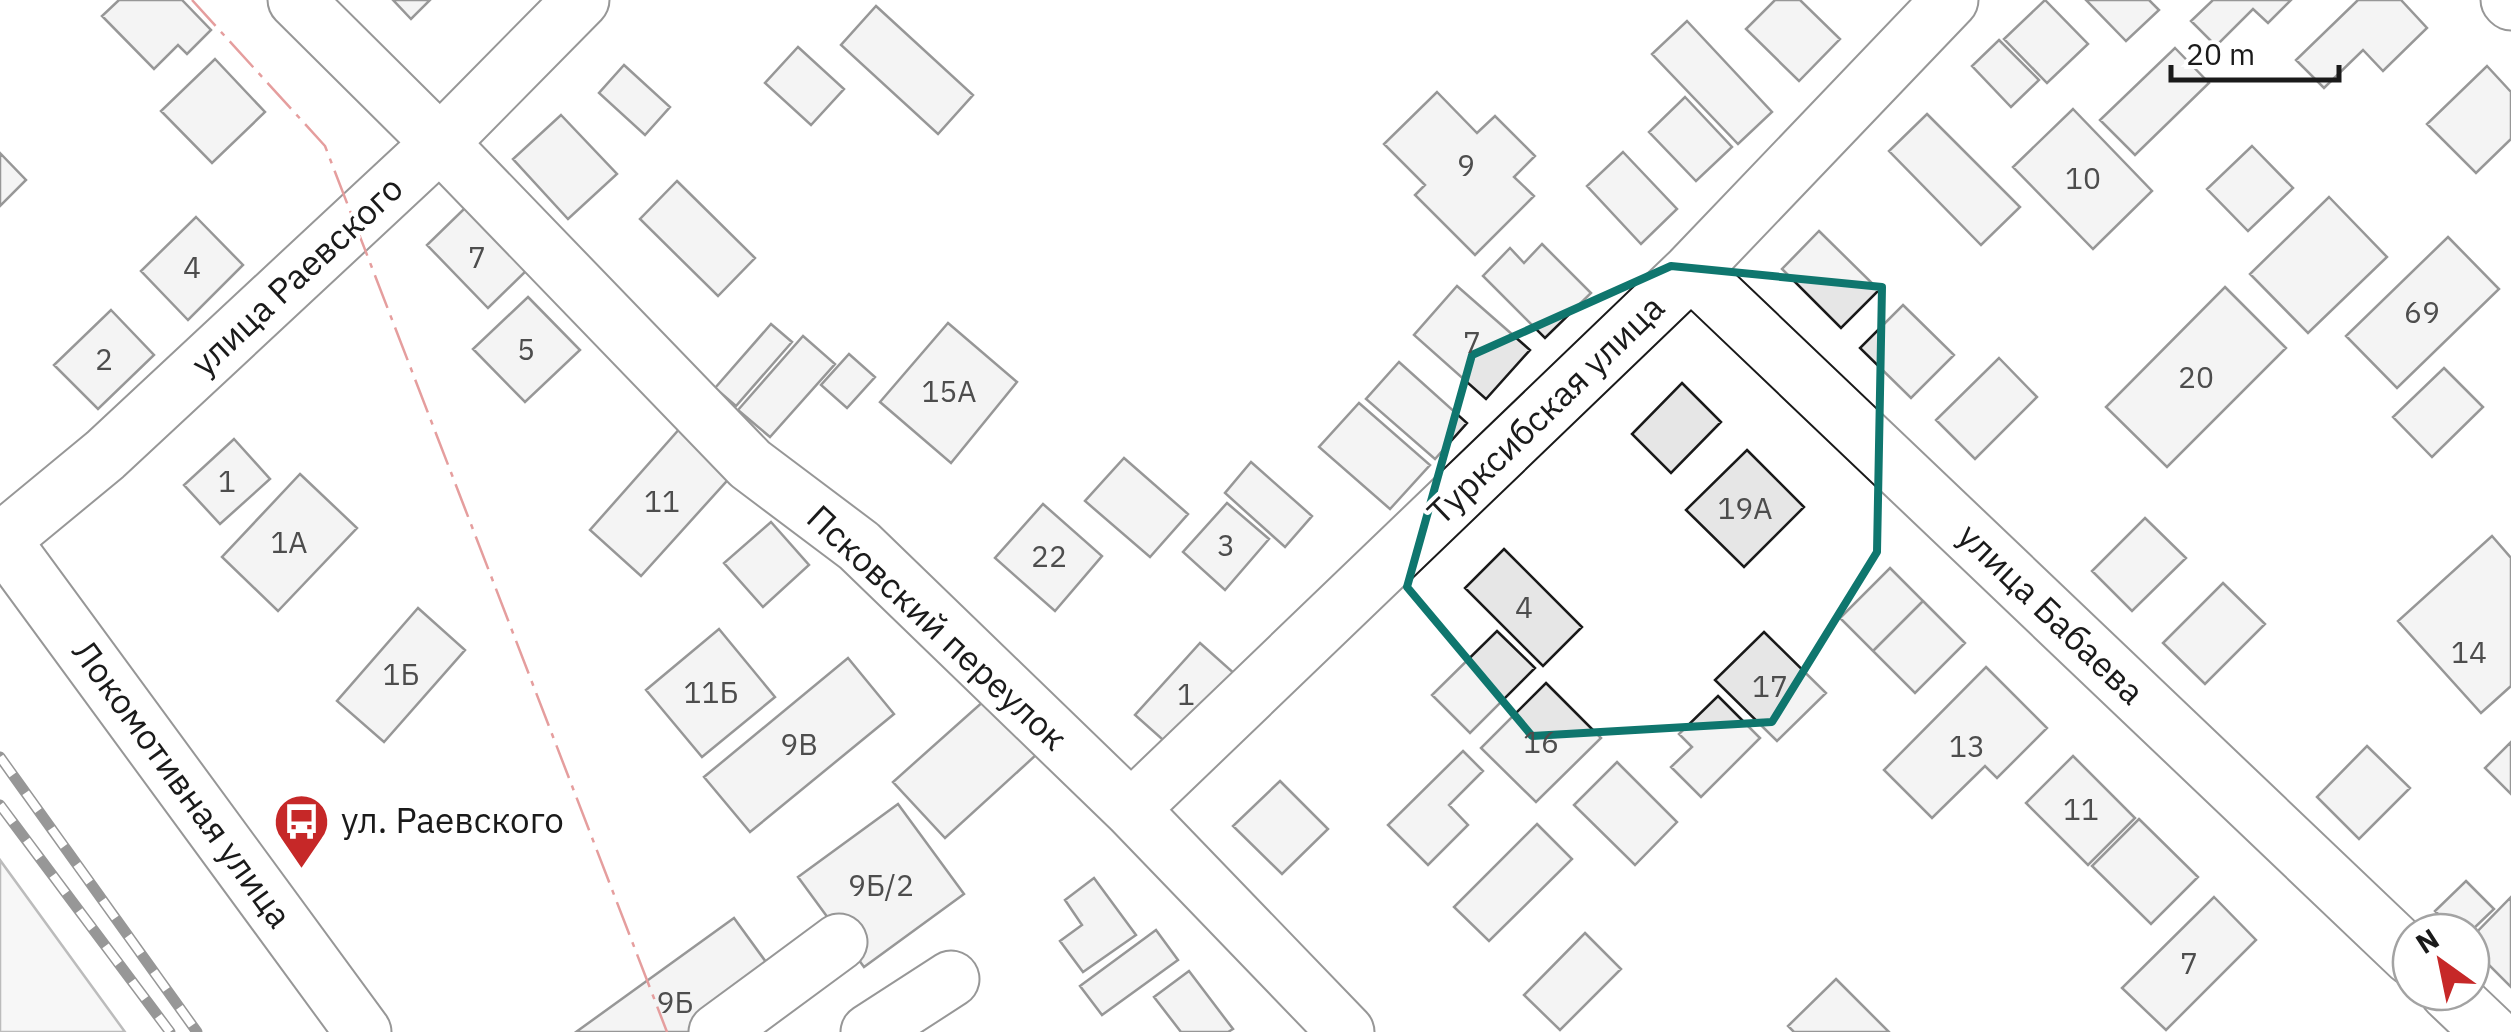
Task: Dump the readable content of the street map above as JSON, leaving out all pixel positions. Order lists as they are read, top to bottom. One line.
{"streets":{"street":["улица Раевского","Турксибская улица","улица Бабаева","Псковский переулок","Локомотивная улица"]},"crossings":[["улица Раевского","Псковский переулок"],["улица Раевского","Локомотивная улица"],["Турксибская улица","улица Бабаева"],["Турксибская улица","Псковский переулок"]],"places":{"bus stop":["ул. Раевского"]},"house_numbers":["9","10","7","4","69","7","5","2","20","15А","1","11","19А","1А","3","22","4","14","1Б","17","11Б","1","16","9В","13","11","9Б/2","7","9Б"],"scale_bar":"20 m","north":"top left"}
